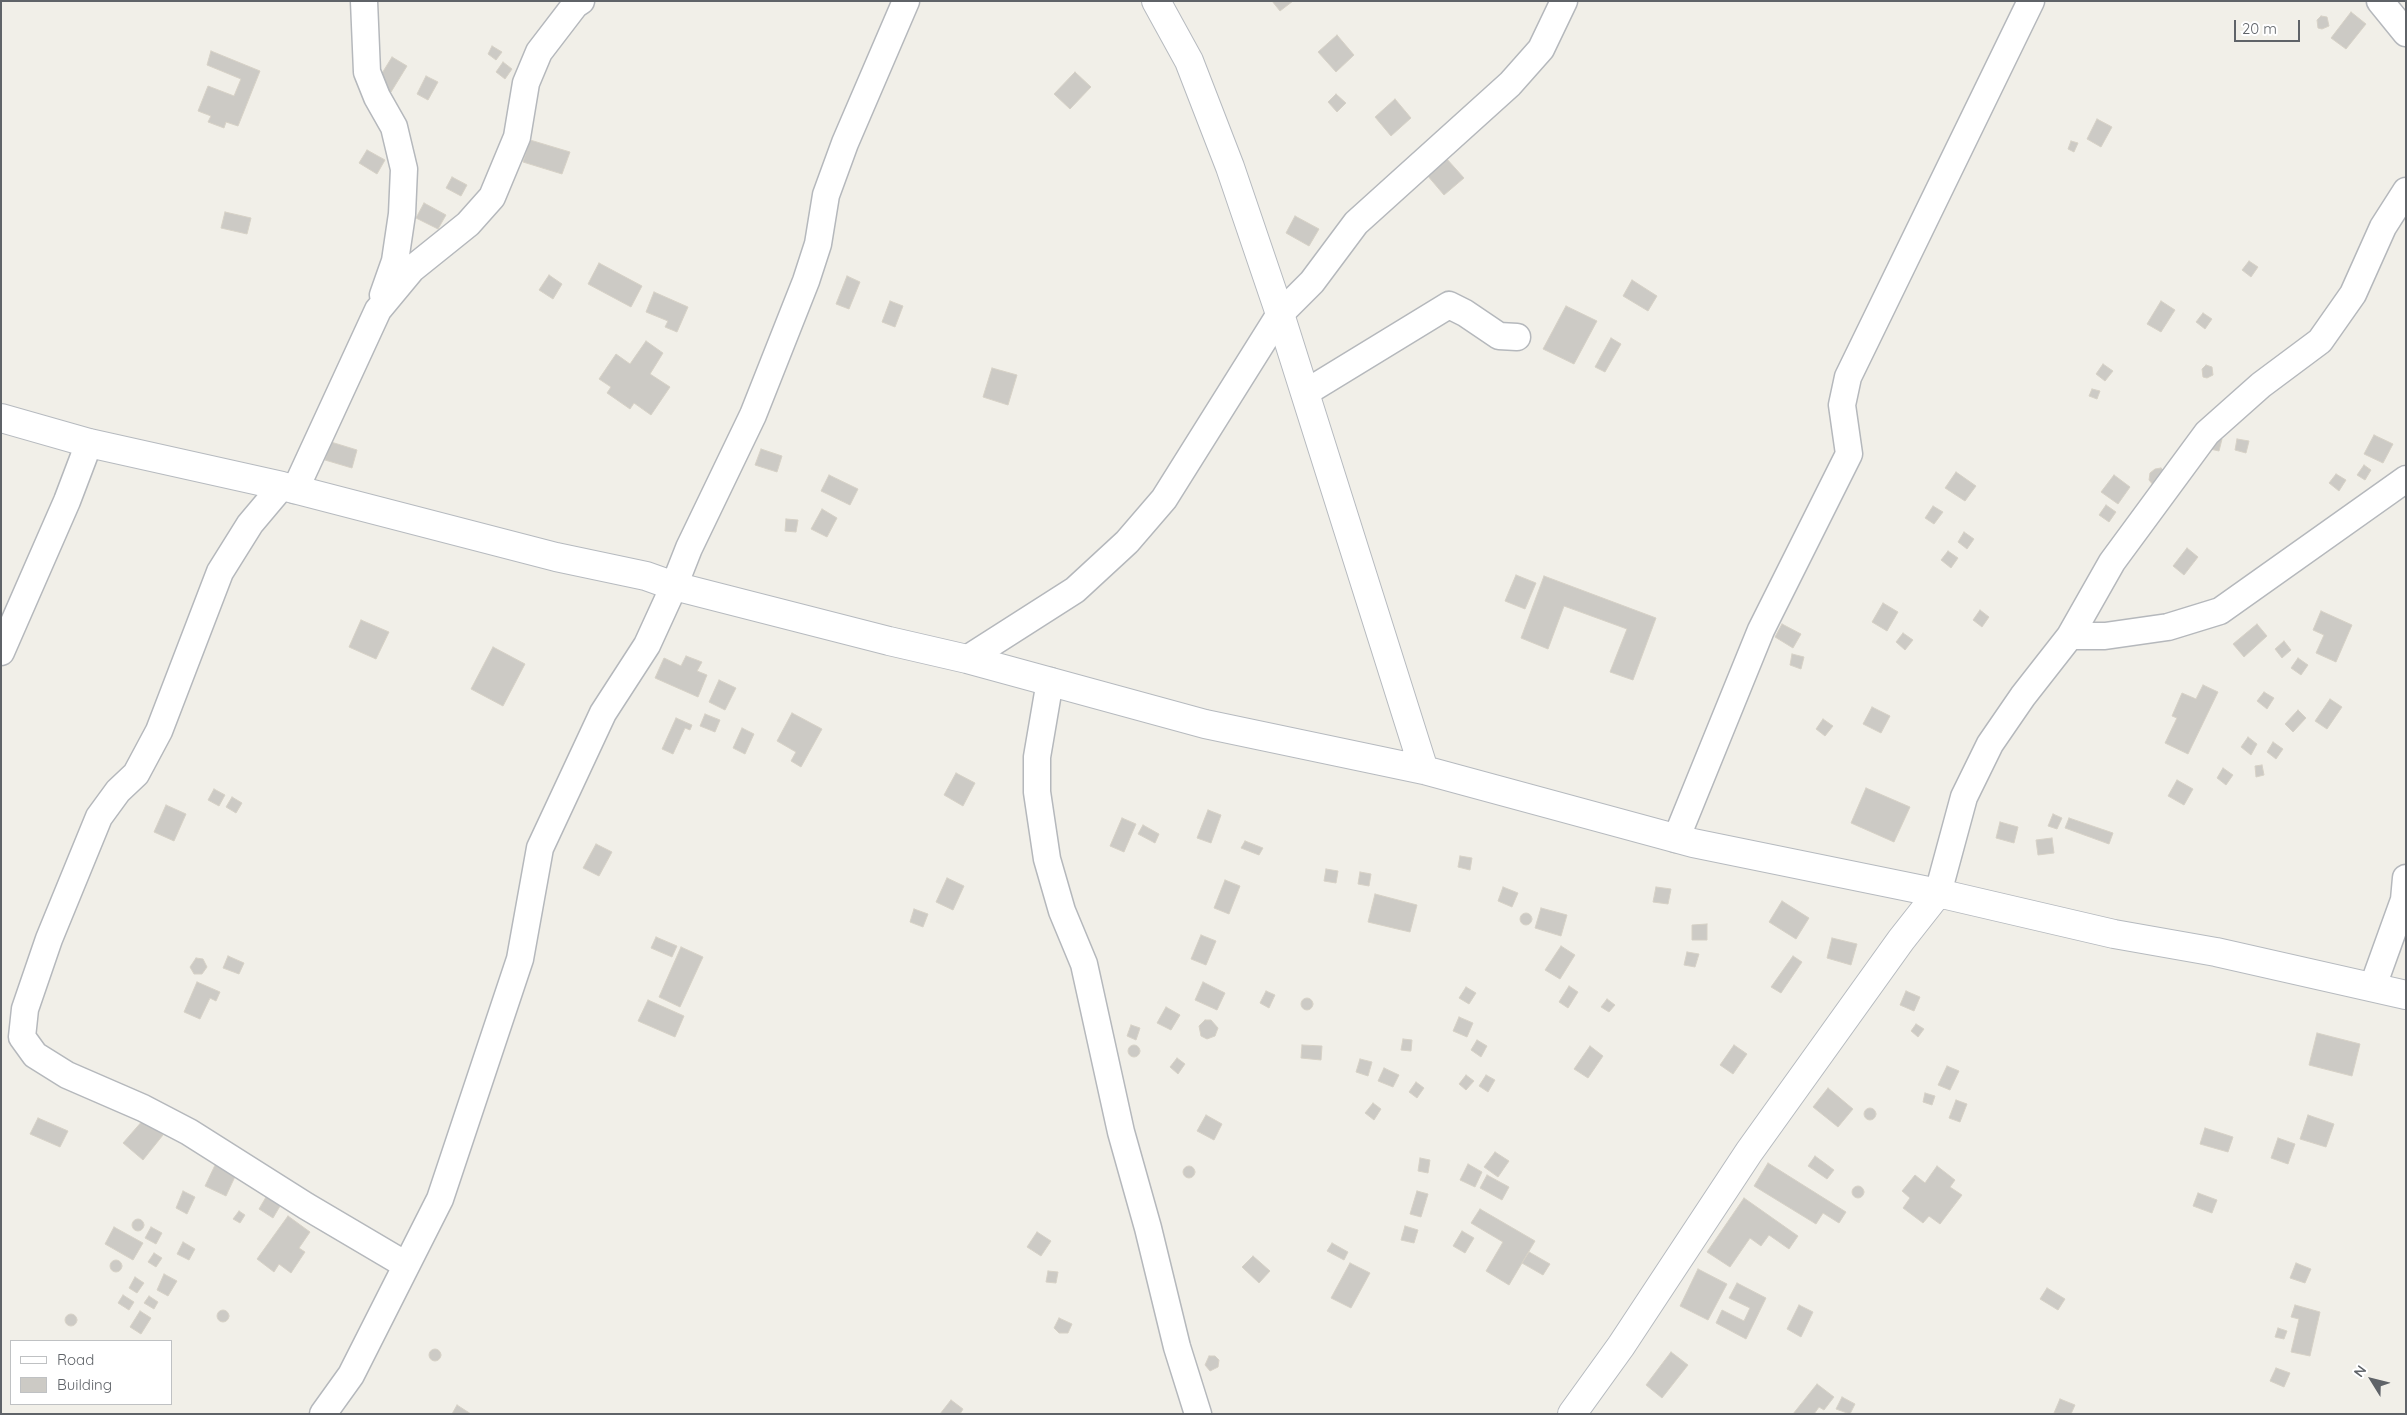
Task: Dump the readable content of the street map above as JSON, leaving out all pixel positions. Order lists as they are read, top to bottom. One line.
{"legend":["Road","Building"],"scale_bar":"20 m","north":"top left"}
